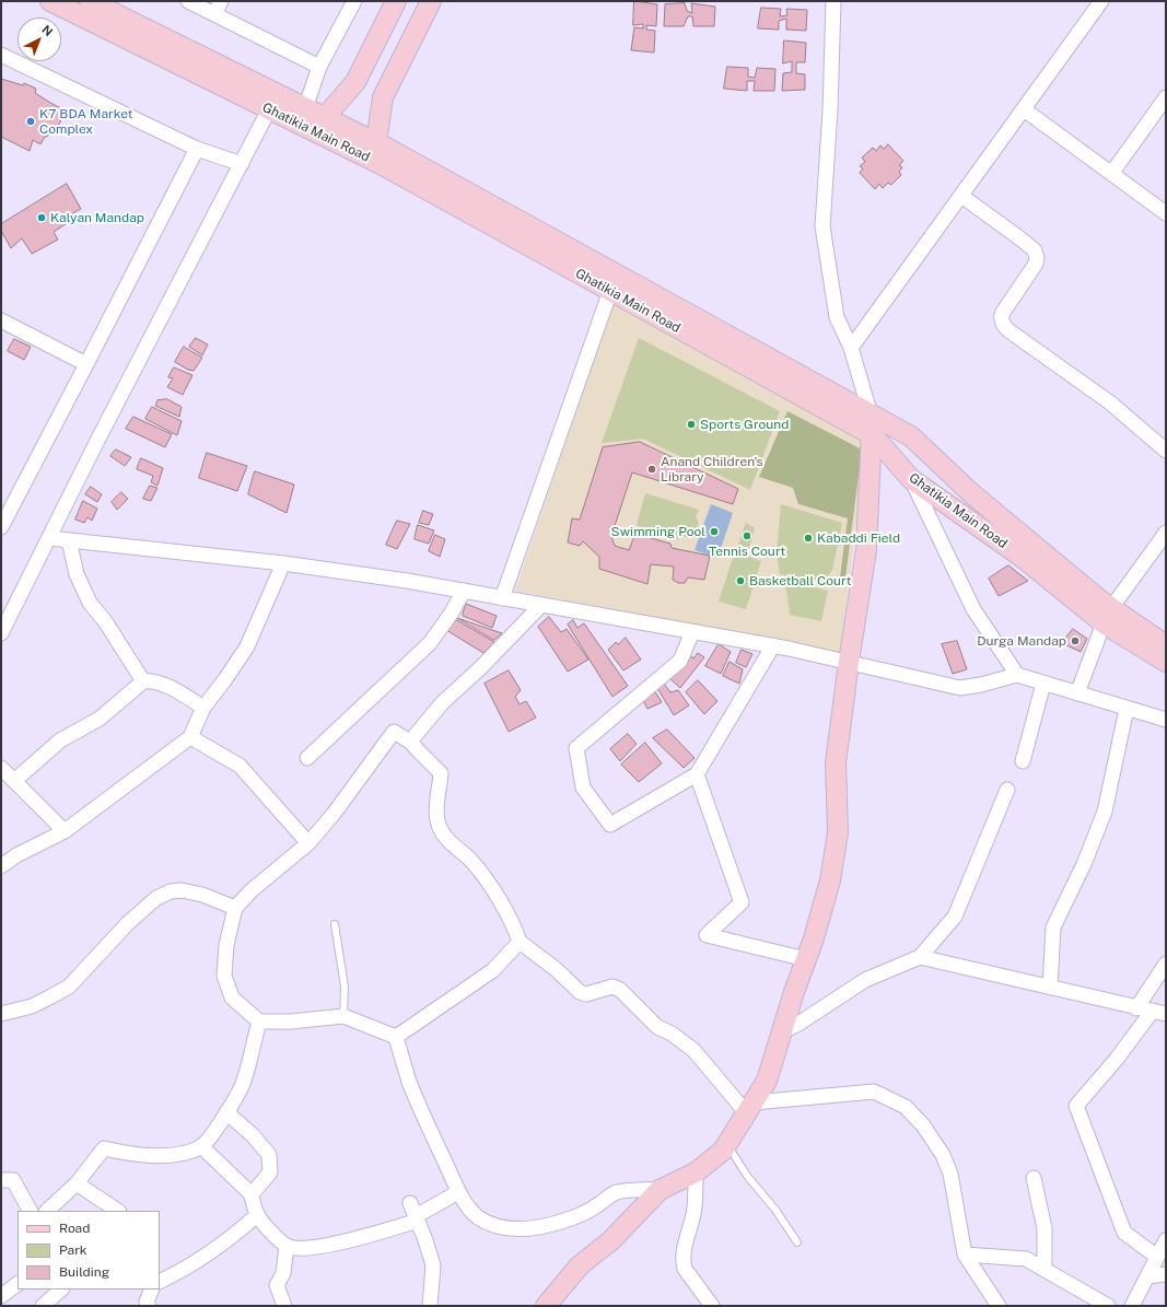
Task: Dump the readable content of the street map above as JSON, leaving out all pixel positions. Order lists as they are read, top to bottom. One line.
{"streets":{"street":["Ghatikia Main Road"]},"places":["K7 BDA Market Complex","Kalyan Mandap","Sports Ground","Anand Children's Library","Swimming Pool","Tennis Court","Kabaddi Field","Basketball Court","Durga Mandap"],"legend":["Road","Park","Building"],"north":"top right"}
